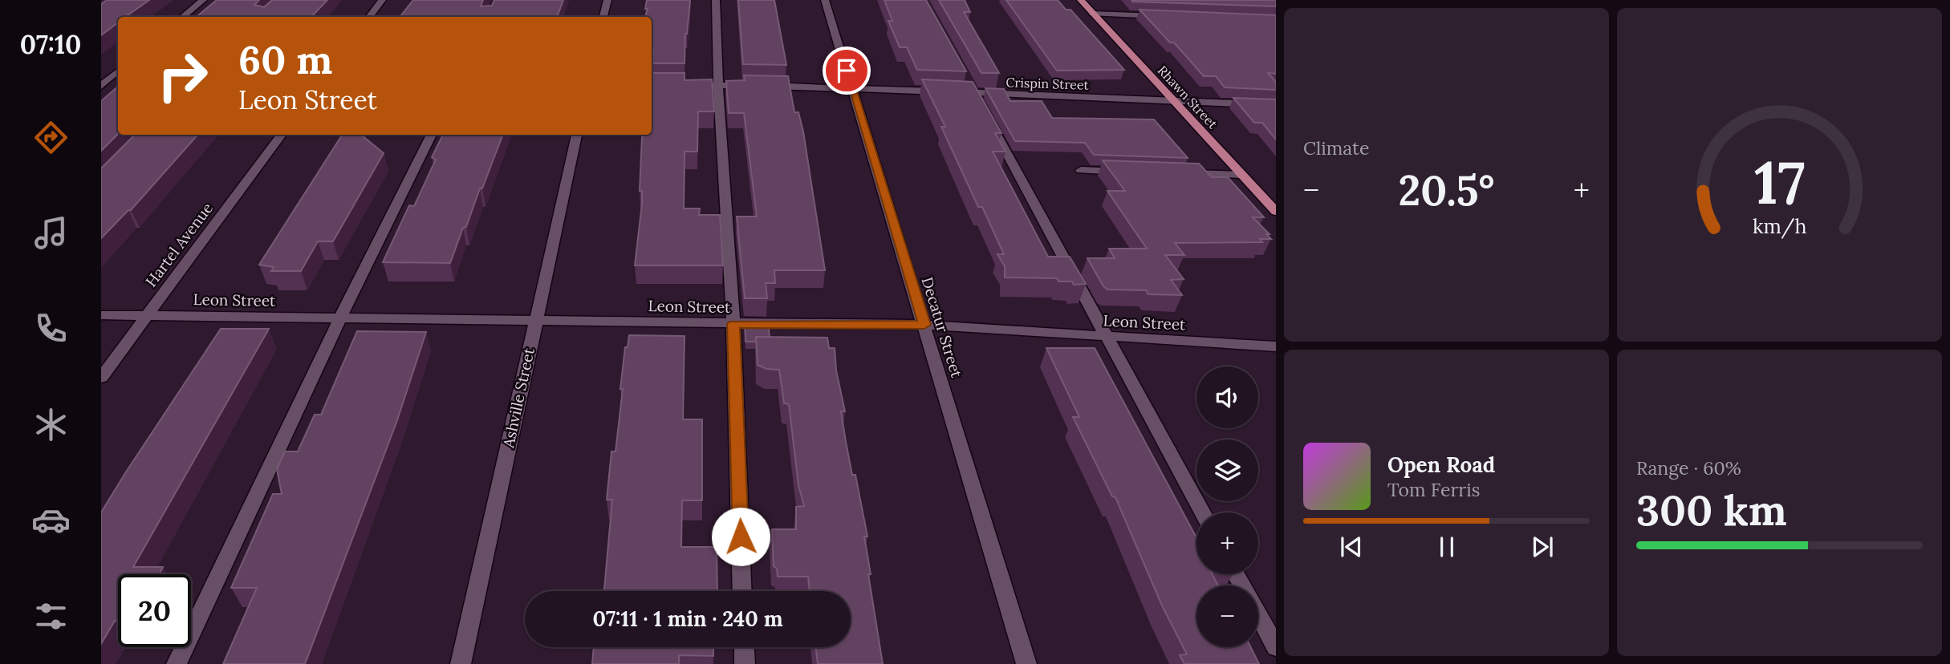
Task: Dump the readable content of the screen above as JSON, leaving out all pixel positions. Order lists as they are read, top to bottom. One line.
{"streets":{"main road":["Rhawn Street"],"street":["Crispin Street","Hartel Avenue","Leon Street","Decatur Street","Ashville Street"]},"crossings":[["Crispin Street","Rhawn Street"],["Crispin Street","Decatur Street"],["Hartel Avenue","Leon Street"],["Leon Street","Decatur Street"],["Leon Street","Ashville Street"]],"page":{"tabs":"07:10","tile":["Climate",["Range · 60%","300 km"]],"turn":["60 m","Leon Street"],"heat":["−","20.5°","+"],"map_buttons":["+","−"],"song":["Open Road","Tom Ferris"],"limit":"20","trip":"07:11 · 1 min · 240 m","gauge":["17","km/h"]}}
